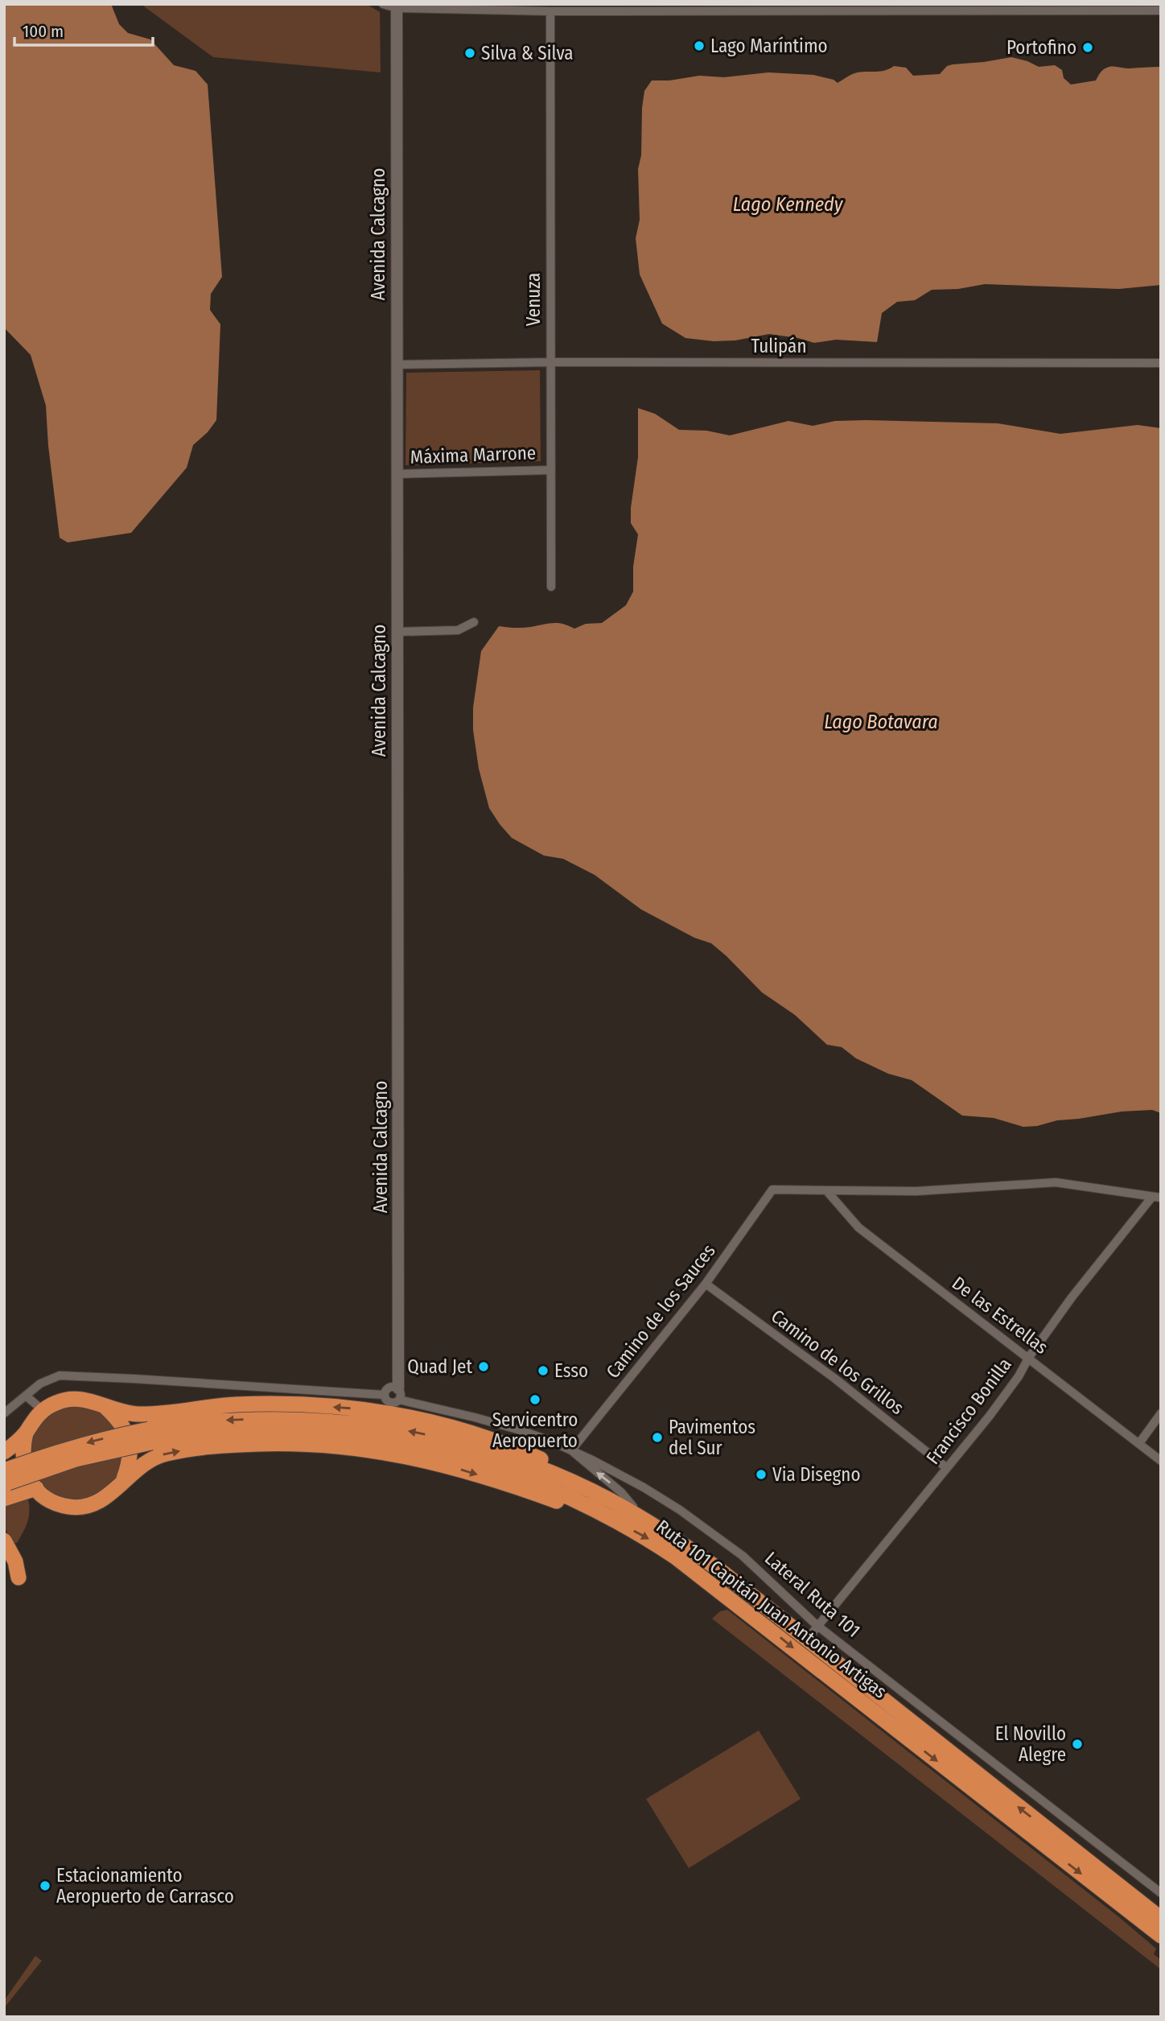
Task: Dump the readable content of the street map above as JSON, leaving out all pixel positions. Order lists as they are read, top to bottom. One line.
{"streets":{"highway":["Ruta 101 Capitán Juan Antonio Artigas"],"street":["Avenida Calcagno","Venuza","Tulipán","Máxima Marrone","Camino de los Sauces","De las Estrellas","Camino de los Grillos","Francisco Bonilla","Lateral Ruta 101"]},"crossings":[["Avenida Calcagno","Tulipán"],["Avenida Calcagno","Máxima Marrone"],["Avenida Calcagno","Lateral Ruta 101"],["Venuza","Tulipán"],["Venuza","Máxima Marrone"],["Camino de los Sauces","Camino de los Grillos"],["Camino de los Sauces","Francisco Bonilla"],["Camino de los Sauces","Lateral Ruta 101"],["De las Estrellas","Francisco Bonilla"],["Camino de los Grillos","Francisco Bonilla"],["Francisco Bonilla","Lateral Ruta 101"],["Francisco Bonilla","Ruta 101 Capitán Juan Antonio Artigas"]],"water":["Lago Kennedy","Lago Botavara"],"places":["Lago Maríntimo","Portofino","Silva & Silva","Quad Jet","Esso","Servicentro Aeropuerto","Pavimentos del Sur","Via Disegno","El Novillo Alegre","Estacionamiento Aeropuerto de Carrasco"],"scale_bar":"100 m"}
